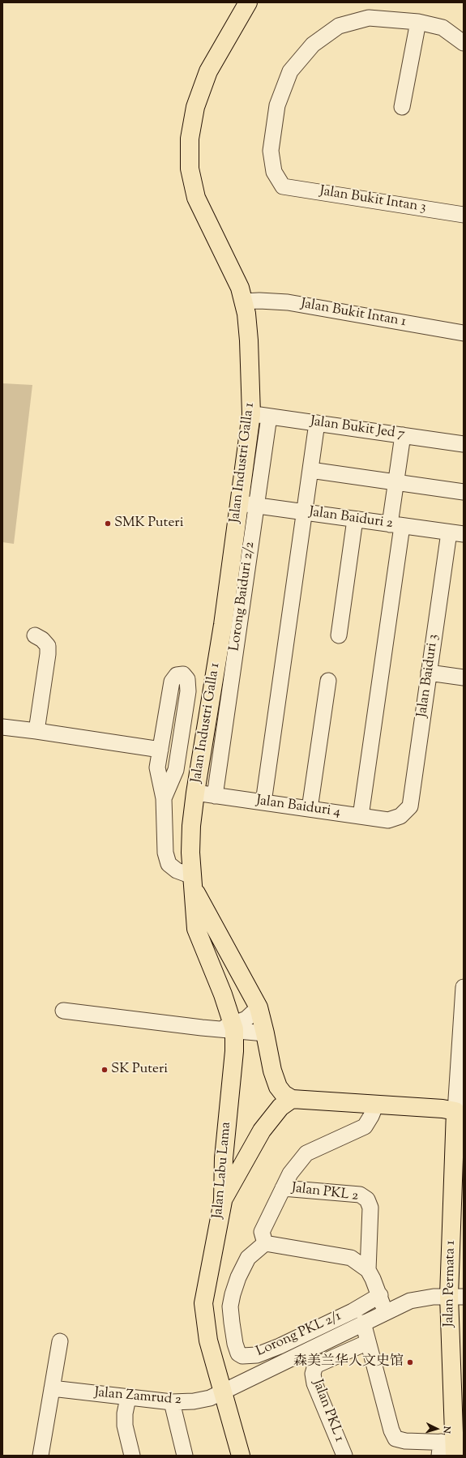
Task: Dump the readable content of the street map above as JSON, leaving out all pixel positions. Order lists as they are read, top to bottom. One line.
{"streets":{"main road":["Jalan Industri Galla 1","Jalan Labu Lama","Jalan Permata 1"],"street":["Jalan Bukit Intan 3","Jalan Bukit Intan 1","Jalan Bukit Jed 7","Jalan Baiduri 2","Lorong Baiduri 2/2","Jalan Baiduri 3","Jalan Baiduri 4","Jalan PKL 2","Lorong PKL 2/1","Jalan Zamrud 2","Jalan PKL 1"]},"crossings":[["Jalan Bukit Intan 1","Jalan Industri Galla 1"],["Jalan Bukit Jed 7","Jalan Industri Galla 1"],["Jalan Bukit Jed 7","Lorong Baiduri 2/2"],["Jalan Industri Galla 1","Jalan Baiduri 2"],["Jalan Industri Galla 1","Jalan Baiduri 4"],["Jalan Industri Galla 1","Jalan Labu Lama"],["Jalan Baiduri 2","Lorong Baiduri 2/2"],["Jalan Baiduri 2","Jalan Baiduri 3"],["Lorong Baiduri 2/2","Jalan Baiduri 4"],["Jalan Baiduri 3","Jalan Baiduri 4"],["Jalan Labu Lama","Jalan Zamrud 2"],["Jalan PKL 2","Lorong PKL 2/1"],["Jalan PKL 2","Jalan Zamrud 2"],["Jalan Permata 1","Jalan Zamrud 2"]],"places":["SMK Puteri","SK Puteri","森美兰华人文史馆"],"north":"right"}
